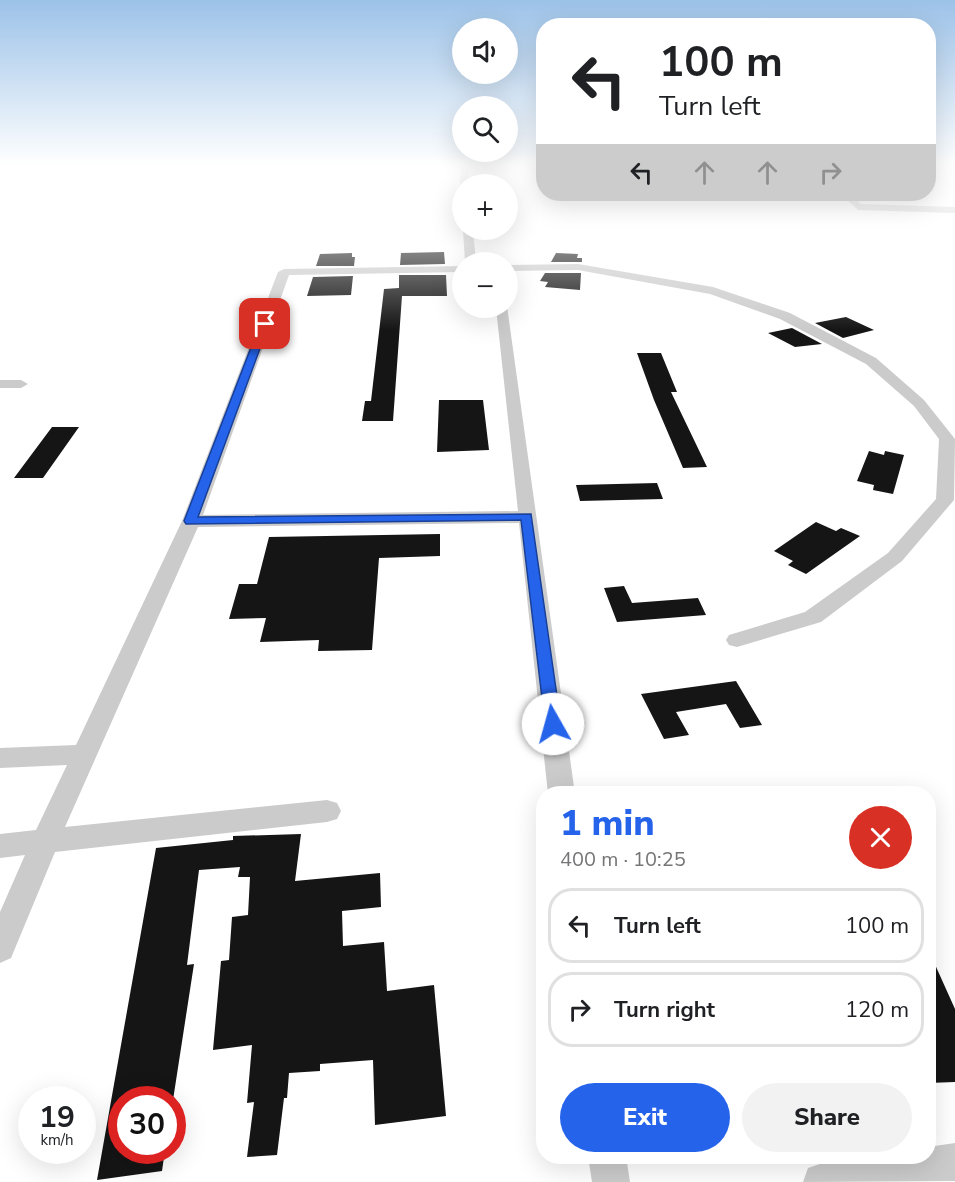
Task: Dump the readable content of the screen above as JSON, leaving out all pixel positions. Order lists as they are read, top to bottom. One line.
{"page":{"map_buttons":["+","−"],"turn":["100 m","Turn left"],"heading":["1 min","400 m · 10:25"],"list":[{"name":"Turn left","value":"100 m"},{"name":"Turn right","value":"120 m"}],"buttons":["Exit","Share"],"speed":"19 km/h","limit":"30"}}
